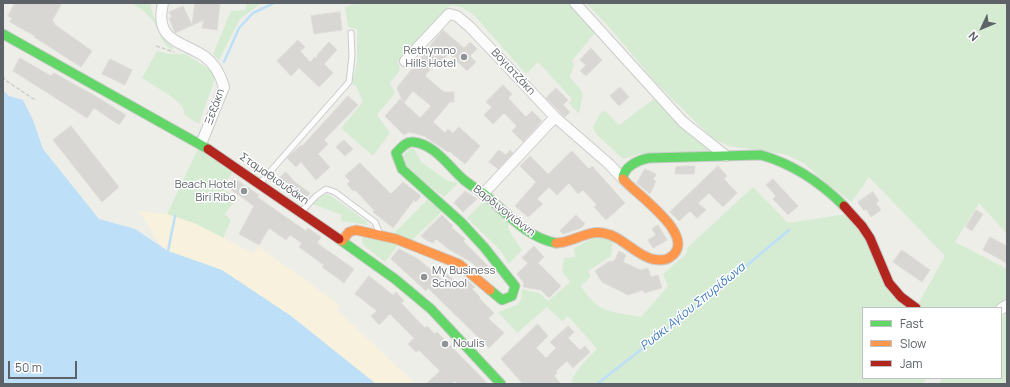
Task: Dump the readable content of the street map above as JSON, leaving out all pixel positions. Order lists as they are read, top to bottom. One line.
{"streets":{"street":["Βογιατζάκη","Ξεξάκη","Σταμαθιουδάκη","Βαρδινογιάννη"]},"crossings":[["Βογιατζάκη","Βαρδινογιάννη"],["Ξεξάκη","Σταμαθιουδάκη"],["Σταμαθιουδάκη","Βαρδινογιάννη"]],"water":["Ρυάκι Αγίου Σπυρίδωνα"],"places":["Rethymno Hills Hotel","Beach Hotel Biri Ribo","My Business School","Noulis"],"legend":["Fast","Slow","Jam"],"scale_bar":"50 m","north":"bottom left"}
